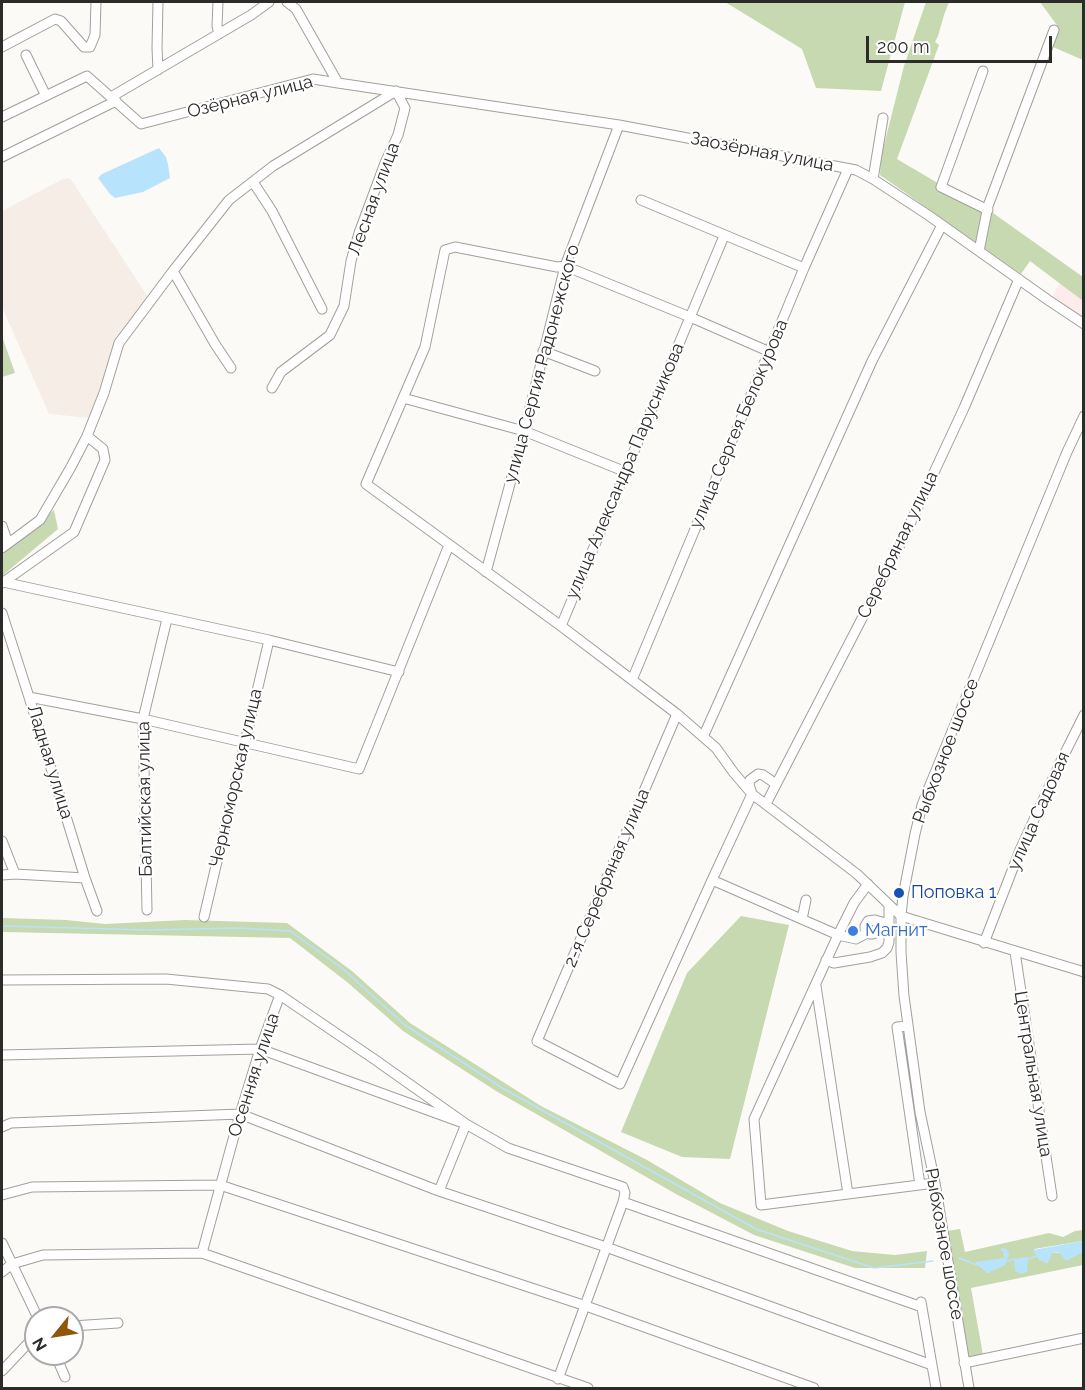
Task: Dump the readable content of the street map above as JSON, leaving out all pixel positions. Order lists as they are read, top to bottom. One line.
{"streets":{"street":["Озёрная улица","Заозёрная улица","Лесная улица","улица Сергия Радонежского","улица Сергея Белокурова","улица Александра Парусникова","Серебряная улица","Рыбхозное шоссе","Ладная улица","Черноморская улица","Балтийская улица","улица Садовая","2-я Серебряная улица","Центральная улица","Осенняя улица"]},"crossings":[["Озёрная улица","Заозёрная улица"],["Озёрная улица","Лесная улица"],["Заозёрная улица","Лесная улица"],["Заозёрная улица","улица Сергия Радонежского"],["Заозёрная улица","улица Сергея Белокурова"],["Заозёрная улица","Серебряная улица"]],"places":["Поповка 1","Магнит"],"scale_bar":"200 m","north":"bottom left"}
